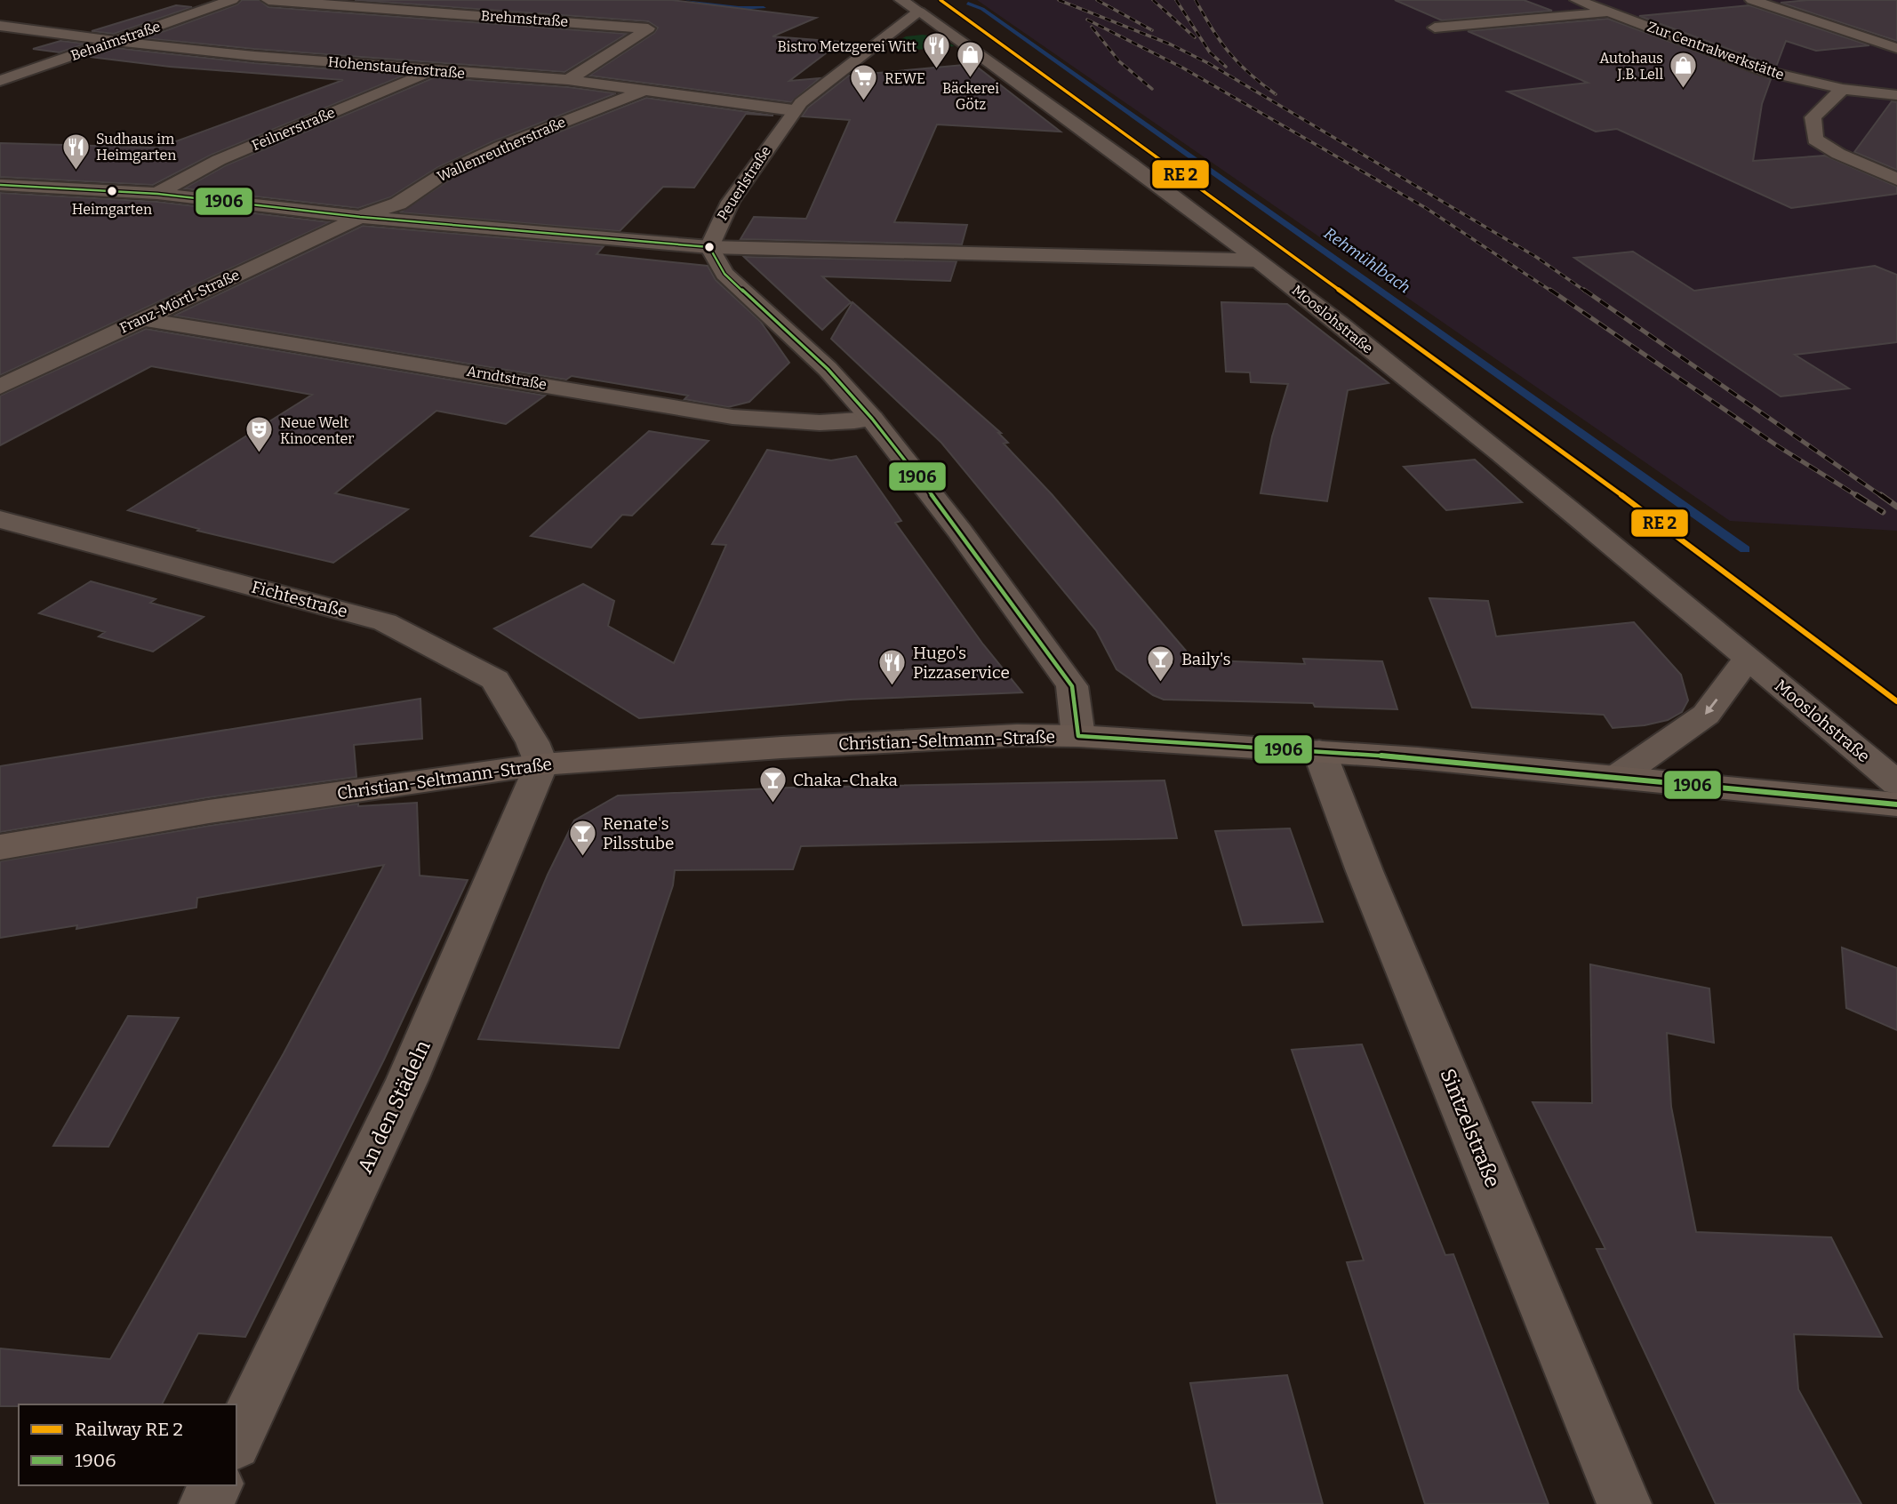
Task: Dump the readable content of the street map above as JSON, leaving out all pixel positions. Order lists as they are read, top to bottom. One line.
{"streets":{"main road":["Christian-Seltmann-Straße"],"street":["Brehmstraße","Behaimstraße","Zur Centralwerkstätte","Hohenstaufenstraße","Feilnerstraße","Wallenreutherstraße","Peuerlstraße","Franz-Mörtl-Straße","Mooslohstraße","Arndtstraße","Fichtestraße","An den Städeln","Sintzelstraße"]},"crossings":[["Brehmstraße","Hohenstaufenstraße"],["Behaimstraße","Hohenstaufenstraße"],["Hohenstaufenstraße","Feilnerstraße"],["Hohenstaufenstraße","Wallenreutherstraße"],["Hohenstaufenstraße","Peuerlstraße"],["Wallenreutherstraße","Franz-Mörtl-Straße"],["Peuerlstraße","Mooslohstraße"],["Franz-Mörtl-Straße","Arndtstraße"],["Fichtestraße","Christian-Seltmann-Straße"],["Fichtestraße","An den Städeln"],["Christian-Seltmann-Straße","An den Städeln"],["Christian-Seltmann-Straße","Sintzelstraße"]],"water":["Rehmühlbach"],"places":{"restaurant":["Bistro Metzgerei Witt","Sudhaus im Heimgarten","Hugo's Pizzaservice"],"shop":["Bäckerei Götz","Autohaus J.B. Lell"],"supermarket":["REWE"],"other":["Heimgarten"],"theatre":["Neue Welt Kinocenter"],"bar":["Baily's","Chaka-Chaka","Renate's Pilsstube"]},"lines":["transit line 1906"],"legend":["Railway RE 2","1906"]}
